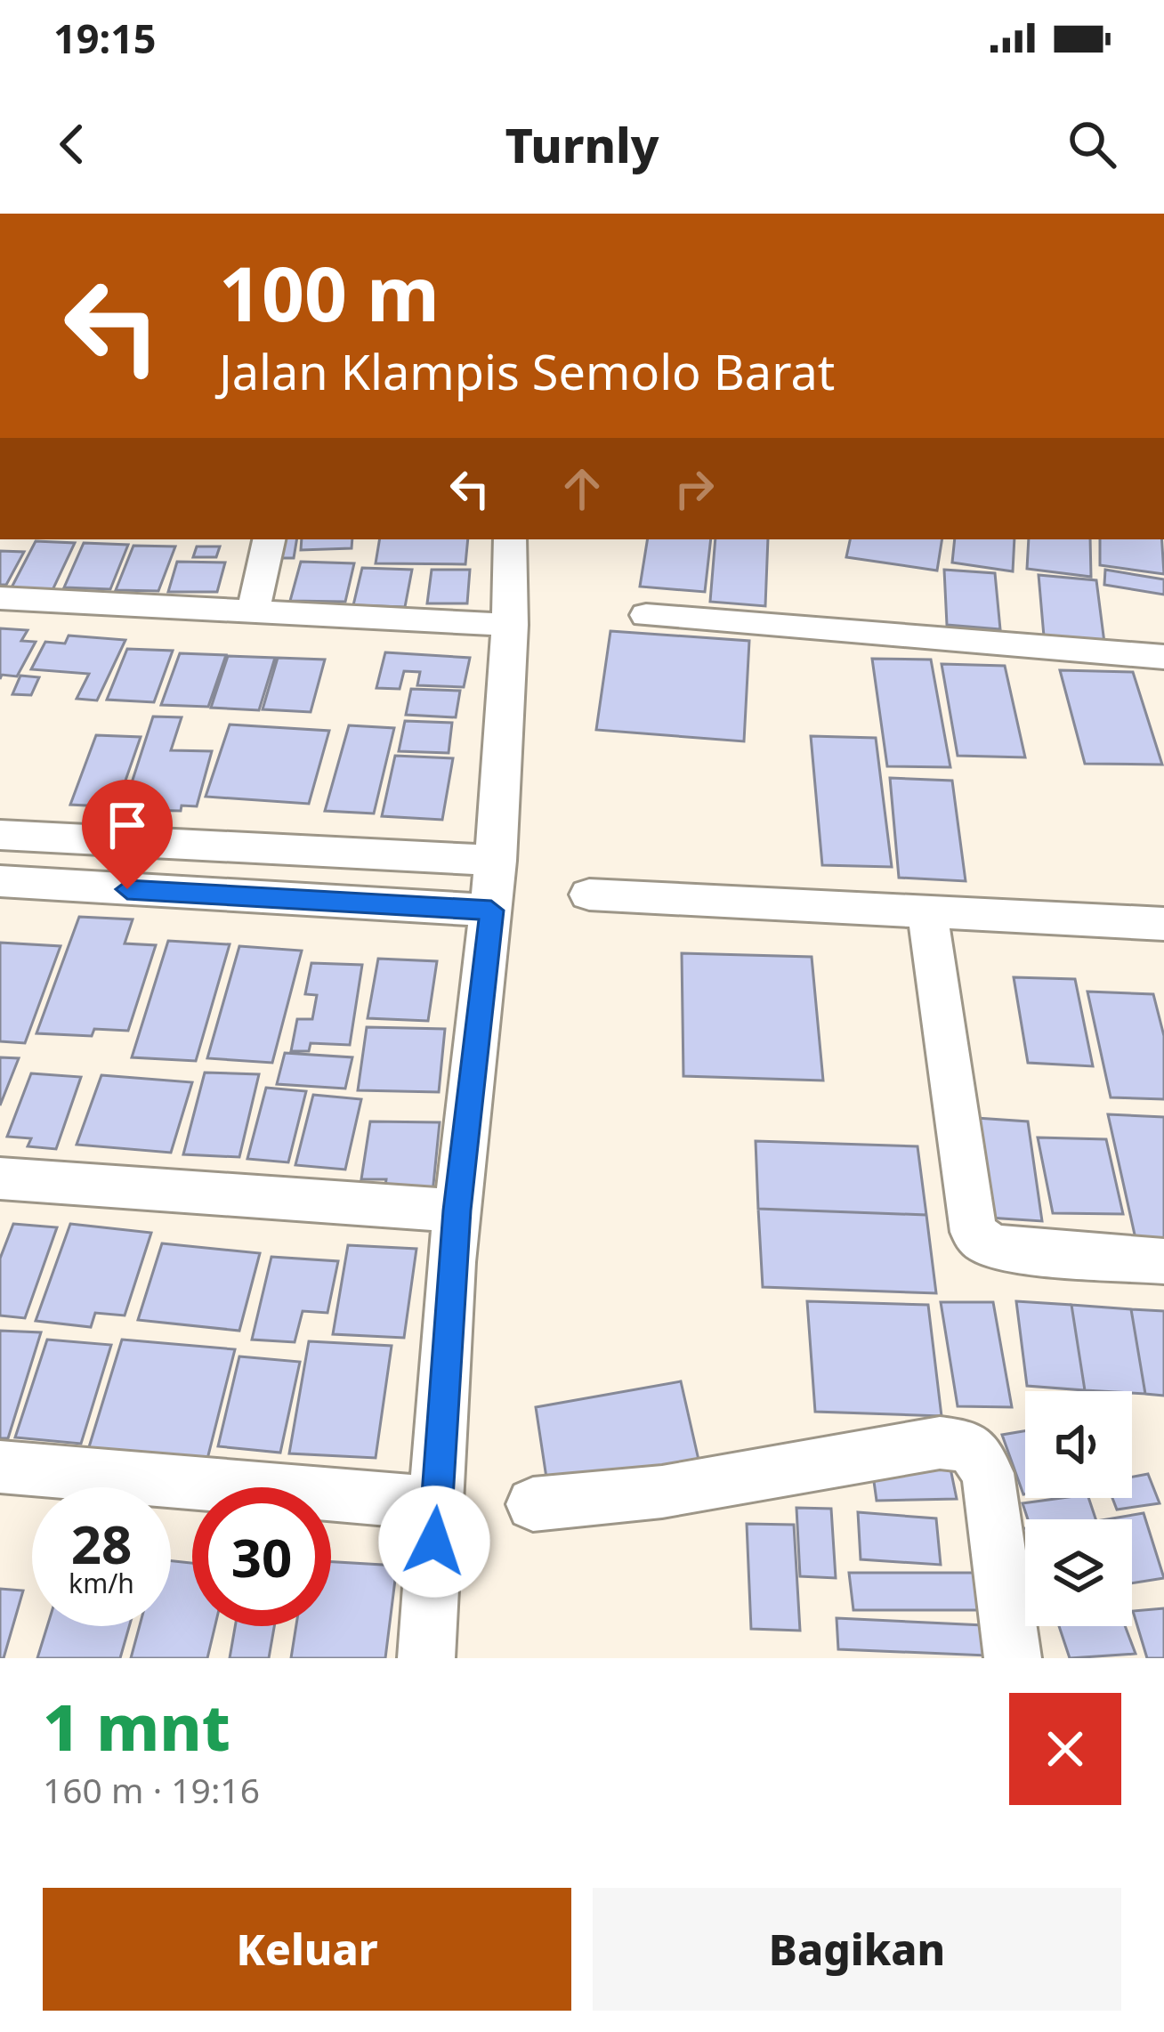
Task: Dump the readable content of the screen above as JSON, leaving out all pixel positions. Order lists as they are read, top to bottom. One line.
{"page":{"status":"19:15","header":"Turnly","turn":["100 m","Jalan Klampis Semolo Barat"],"speed":"28 km/h","limit":"30","heading":["1 mnt","160 m · 19:16"],"buttons":["Keluar","Bagikan"]}}
